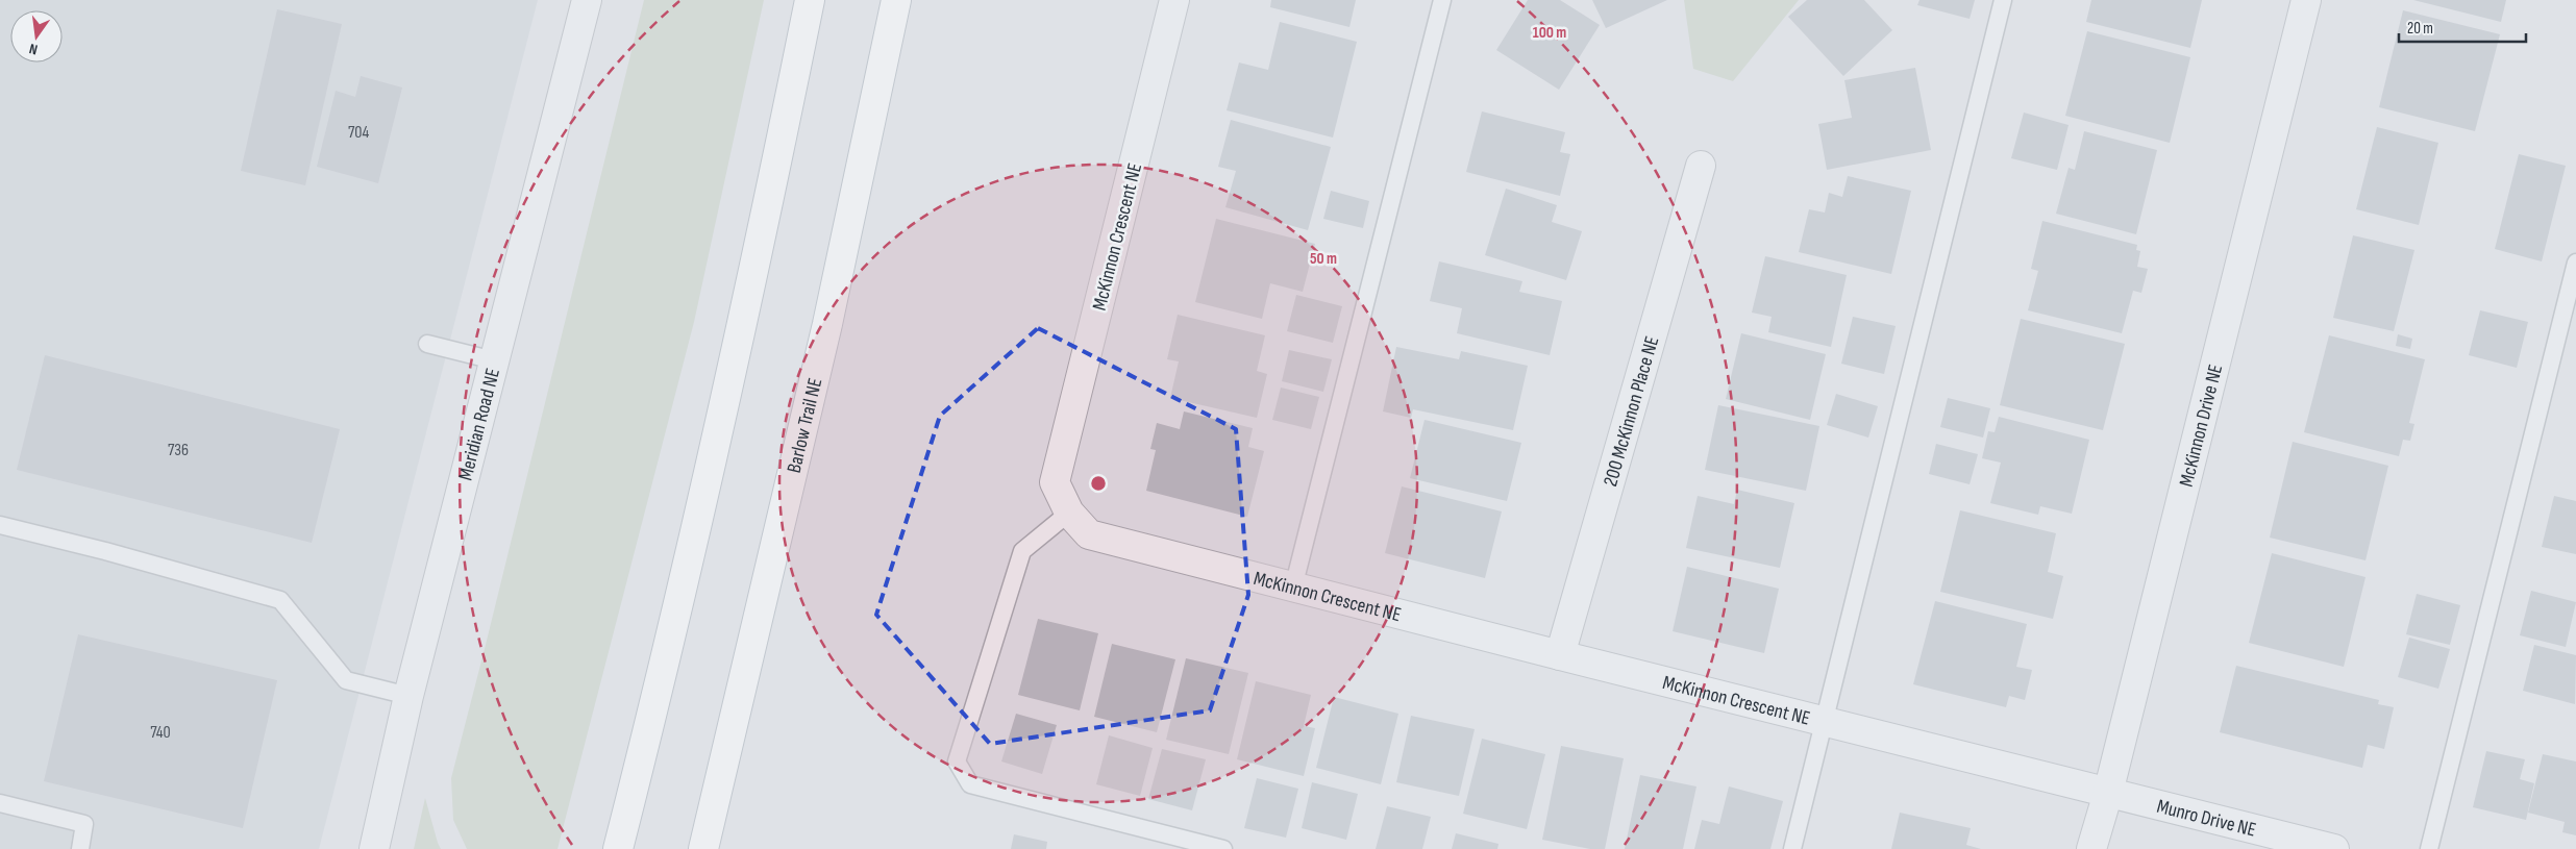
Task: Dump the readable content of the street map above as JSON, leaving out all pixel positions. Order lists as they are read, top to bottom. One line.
{"streets":{"main road":["Barlow Trail NE"],"street":["McKinnon Crescent NE","200 McKinnon Place NE","Meridian Road NE","McKinnon Drive NE","Munro Drive NE"]},"crossings":[["McKinnon Crescent NE","200 McKinnon Place NE"],["McKinnon Crescent NE","McKinnon Drive NE"],["McKinnon Crescent NE","Munro Drive NE"],["McKinnon Drive NE","Munro Drive NE"]],"house_numbers":["704","736","740"],"scale_bar":"20 m","north":"bottom","rings":["100 m","50 m"]}
